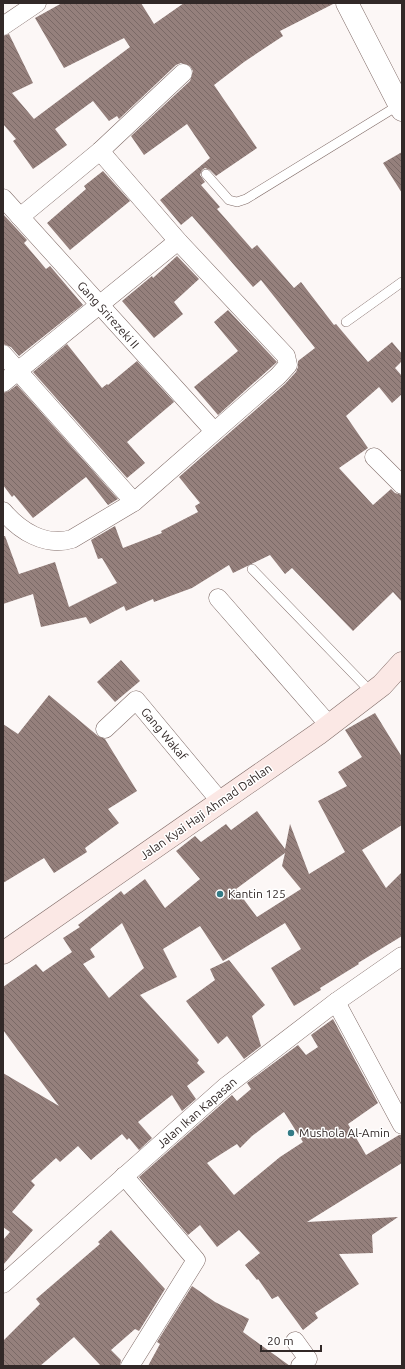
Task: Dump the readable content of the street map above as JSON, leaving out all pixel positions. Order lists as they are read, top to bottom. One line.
{"streets":{"main road":["Jalan Kyai Haji Ahmad Dahlan"],"street":["Gang Srirezeki II","Gang Wakaf","Jalan Ikan Kapasan"]},"crossings":[["Gang Wakaf","Jalan Kyai Haji Ahmad Dahlan"]],"places":["Kantin 125","Mushola Al-Amin"],"scale_bar":"20 m"}
